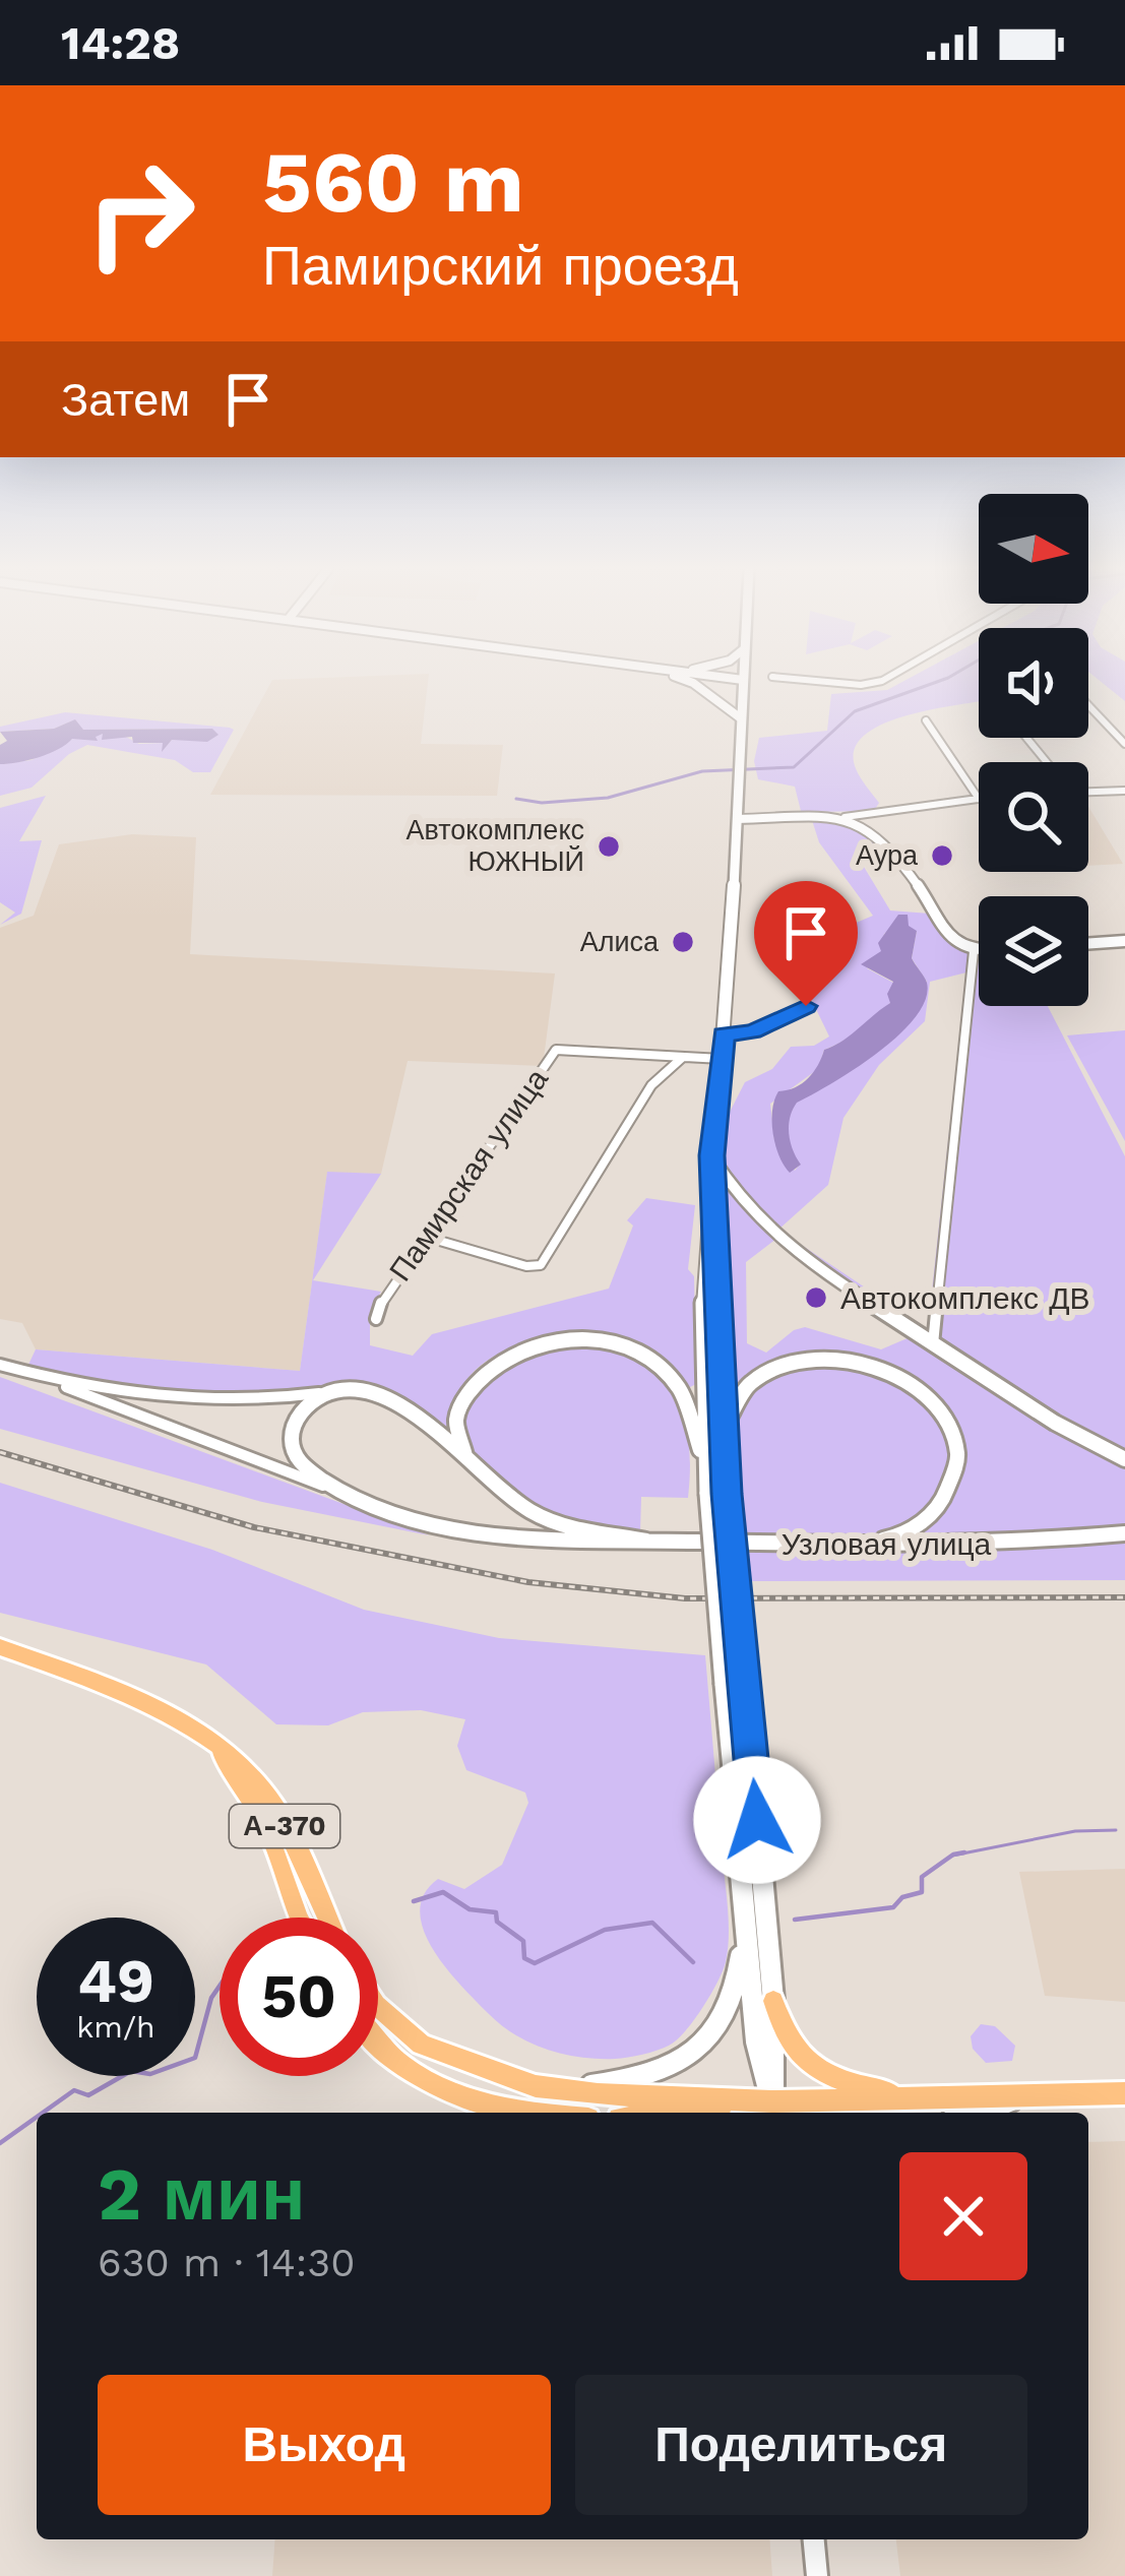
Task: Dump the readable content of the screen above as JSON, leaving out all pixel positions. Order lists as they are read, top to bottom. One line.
{"streets":{"highway":["А-370"],"street":["Памирская улица","Узловая улица"]},"places":["Автокомплекс ЮЖНЫЙ","Аура","Алиса","Автокомплекс ДВ"],"north":"right","page":{"status":"14:28","turn":["560 m","Памирский проезд"],"then":"Затем","speed":"49 km/h","limit":"50","heading":["2 мин","630 m · 14:30"],"buttons":["Выход","Поделиться"]}}
